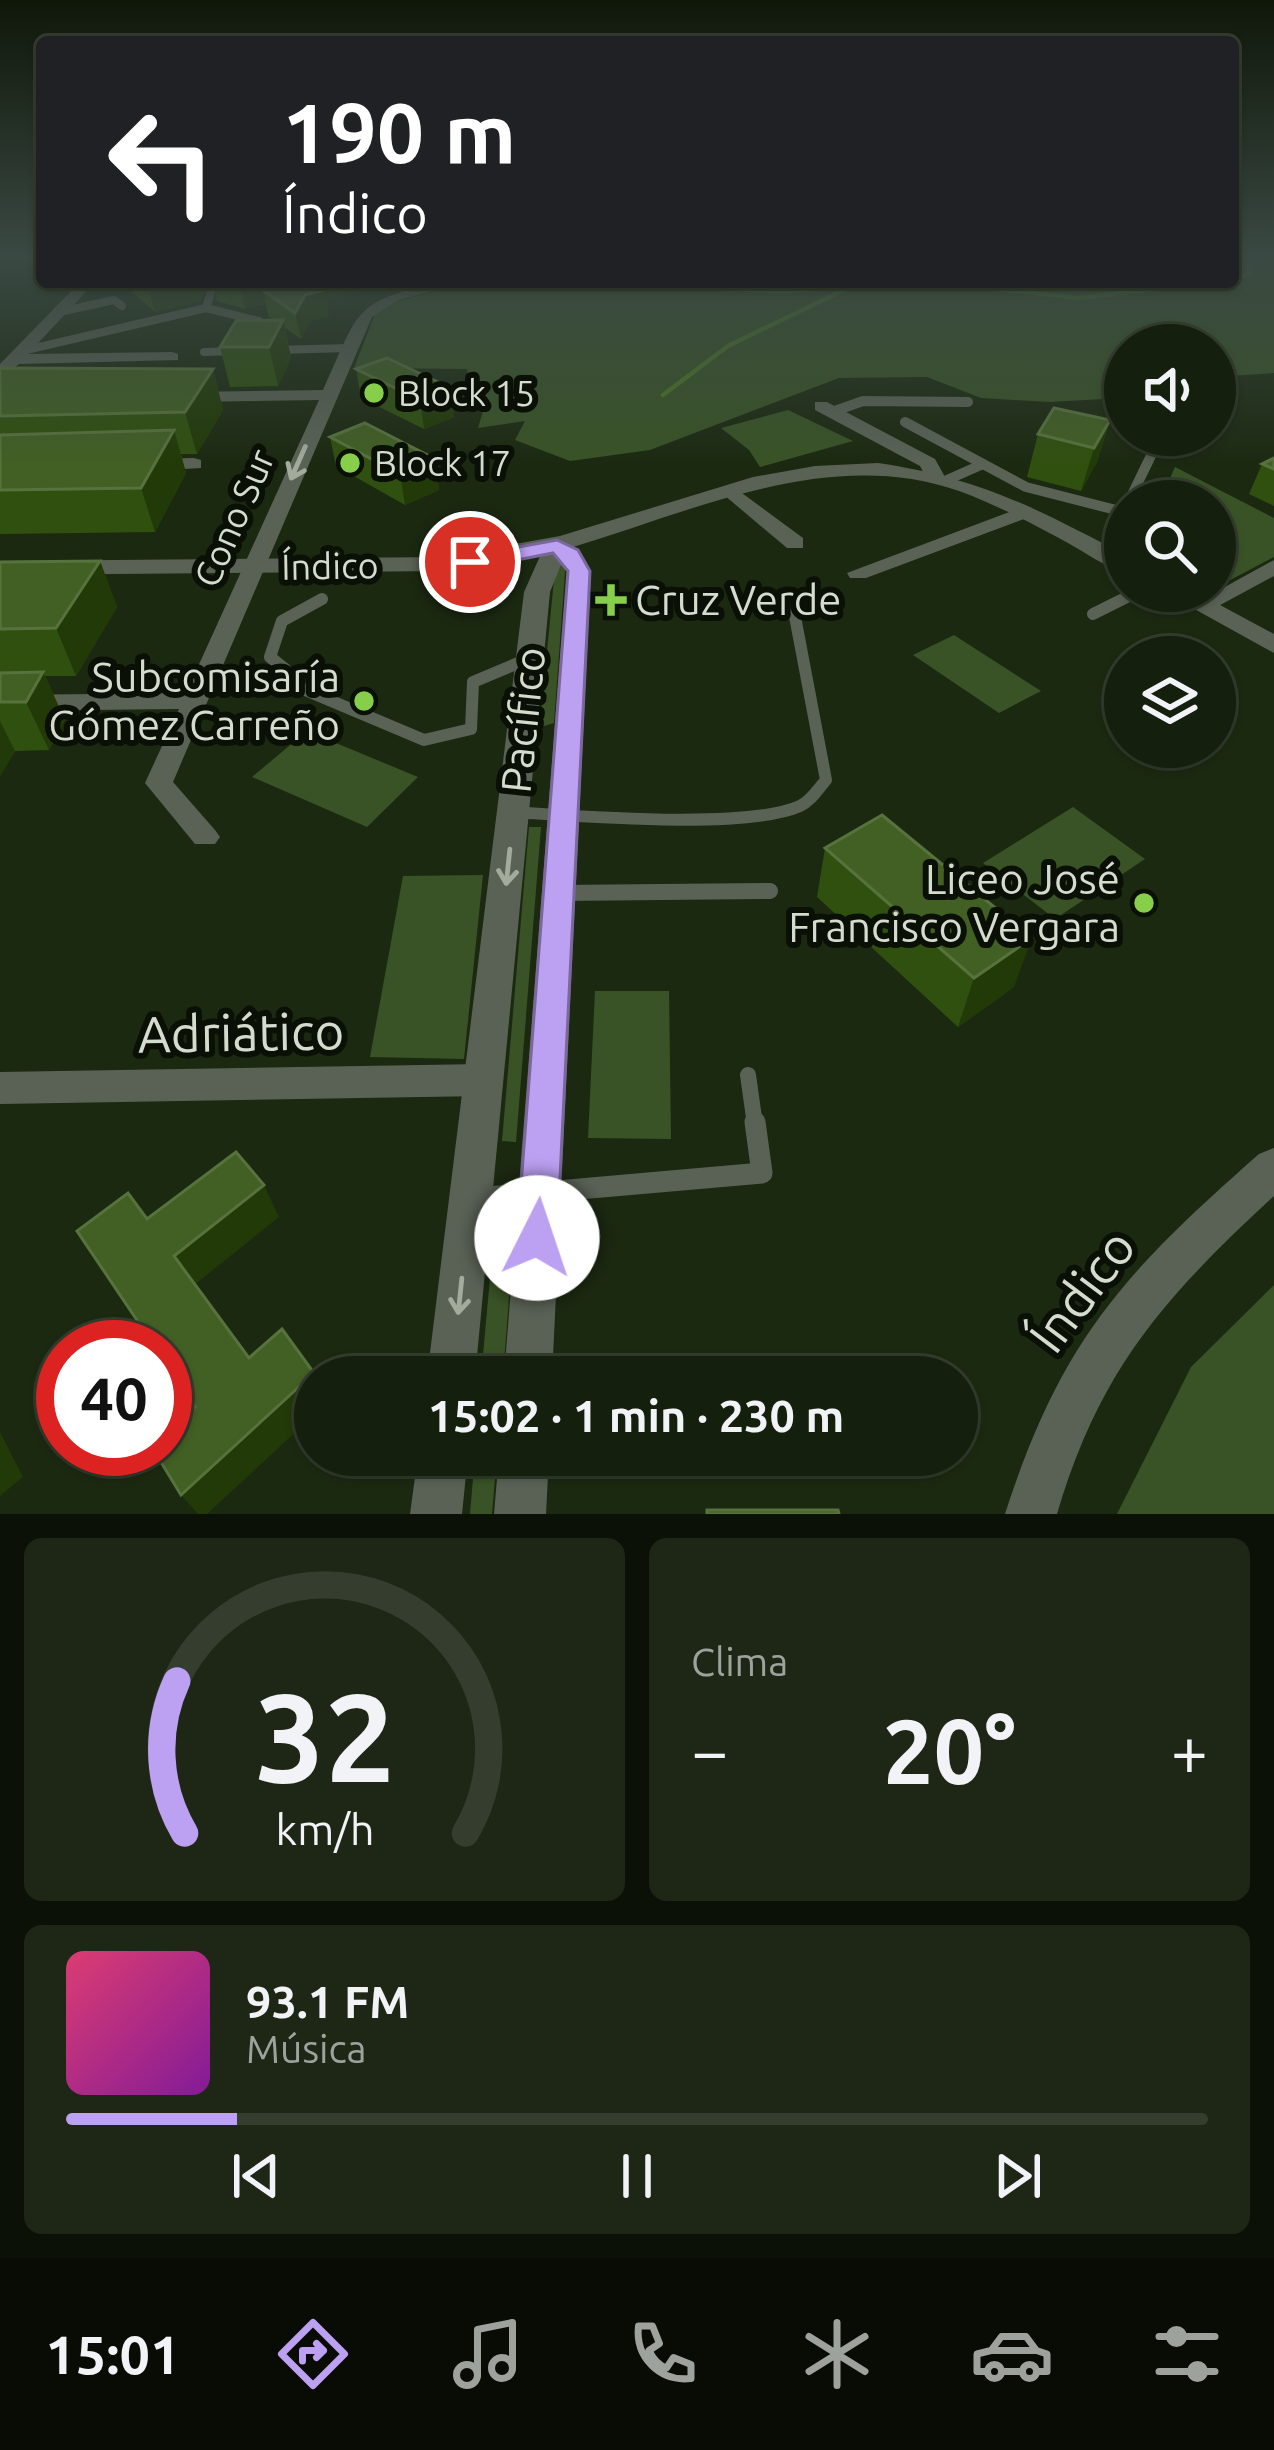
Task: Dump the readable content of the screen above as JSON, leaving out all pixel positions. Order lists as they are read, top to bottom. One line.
{"streets":{"street":["Cono Sur","Índico","Pacífico","Adriático"]},"crossings":[["Cono Sur","Índico"],["Índico","Pacífico"],["Pacífico","Adriático"]],"places":{"other":["Block 15","Block 17","Subcomisaría Gómez Carreño","Liceo José Francisco Vergara"],"health":["Cruz Verde"]},"page":{"turn":["190 m","Índico"],"limit":"40","trip":"15:02 · 1 min · 230 m","tile":"Clima","heat":["−","20°","+"],"song":["93.1 FM","Música"],"tabs":"15:01","gauge":["32","km/h"]}}
